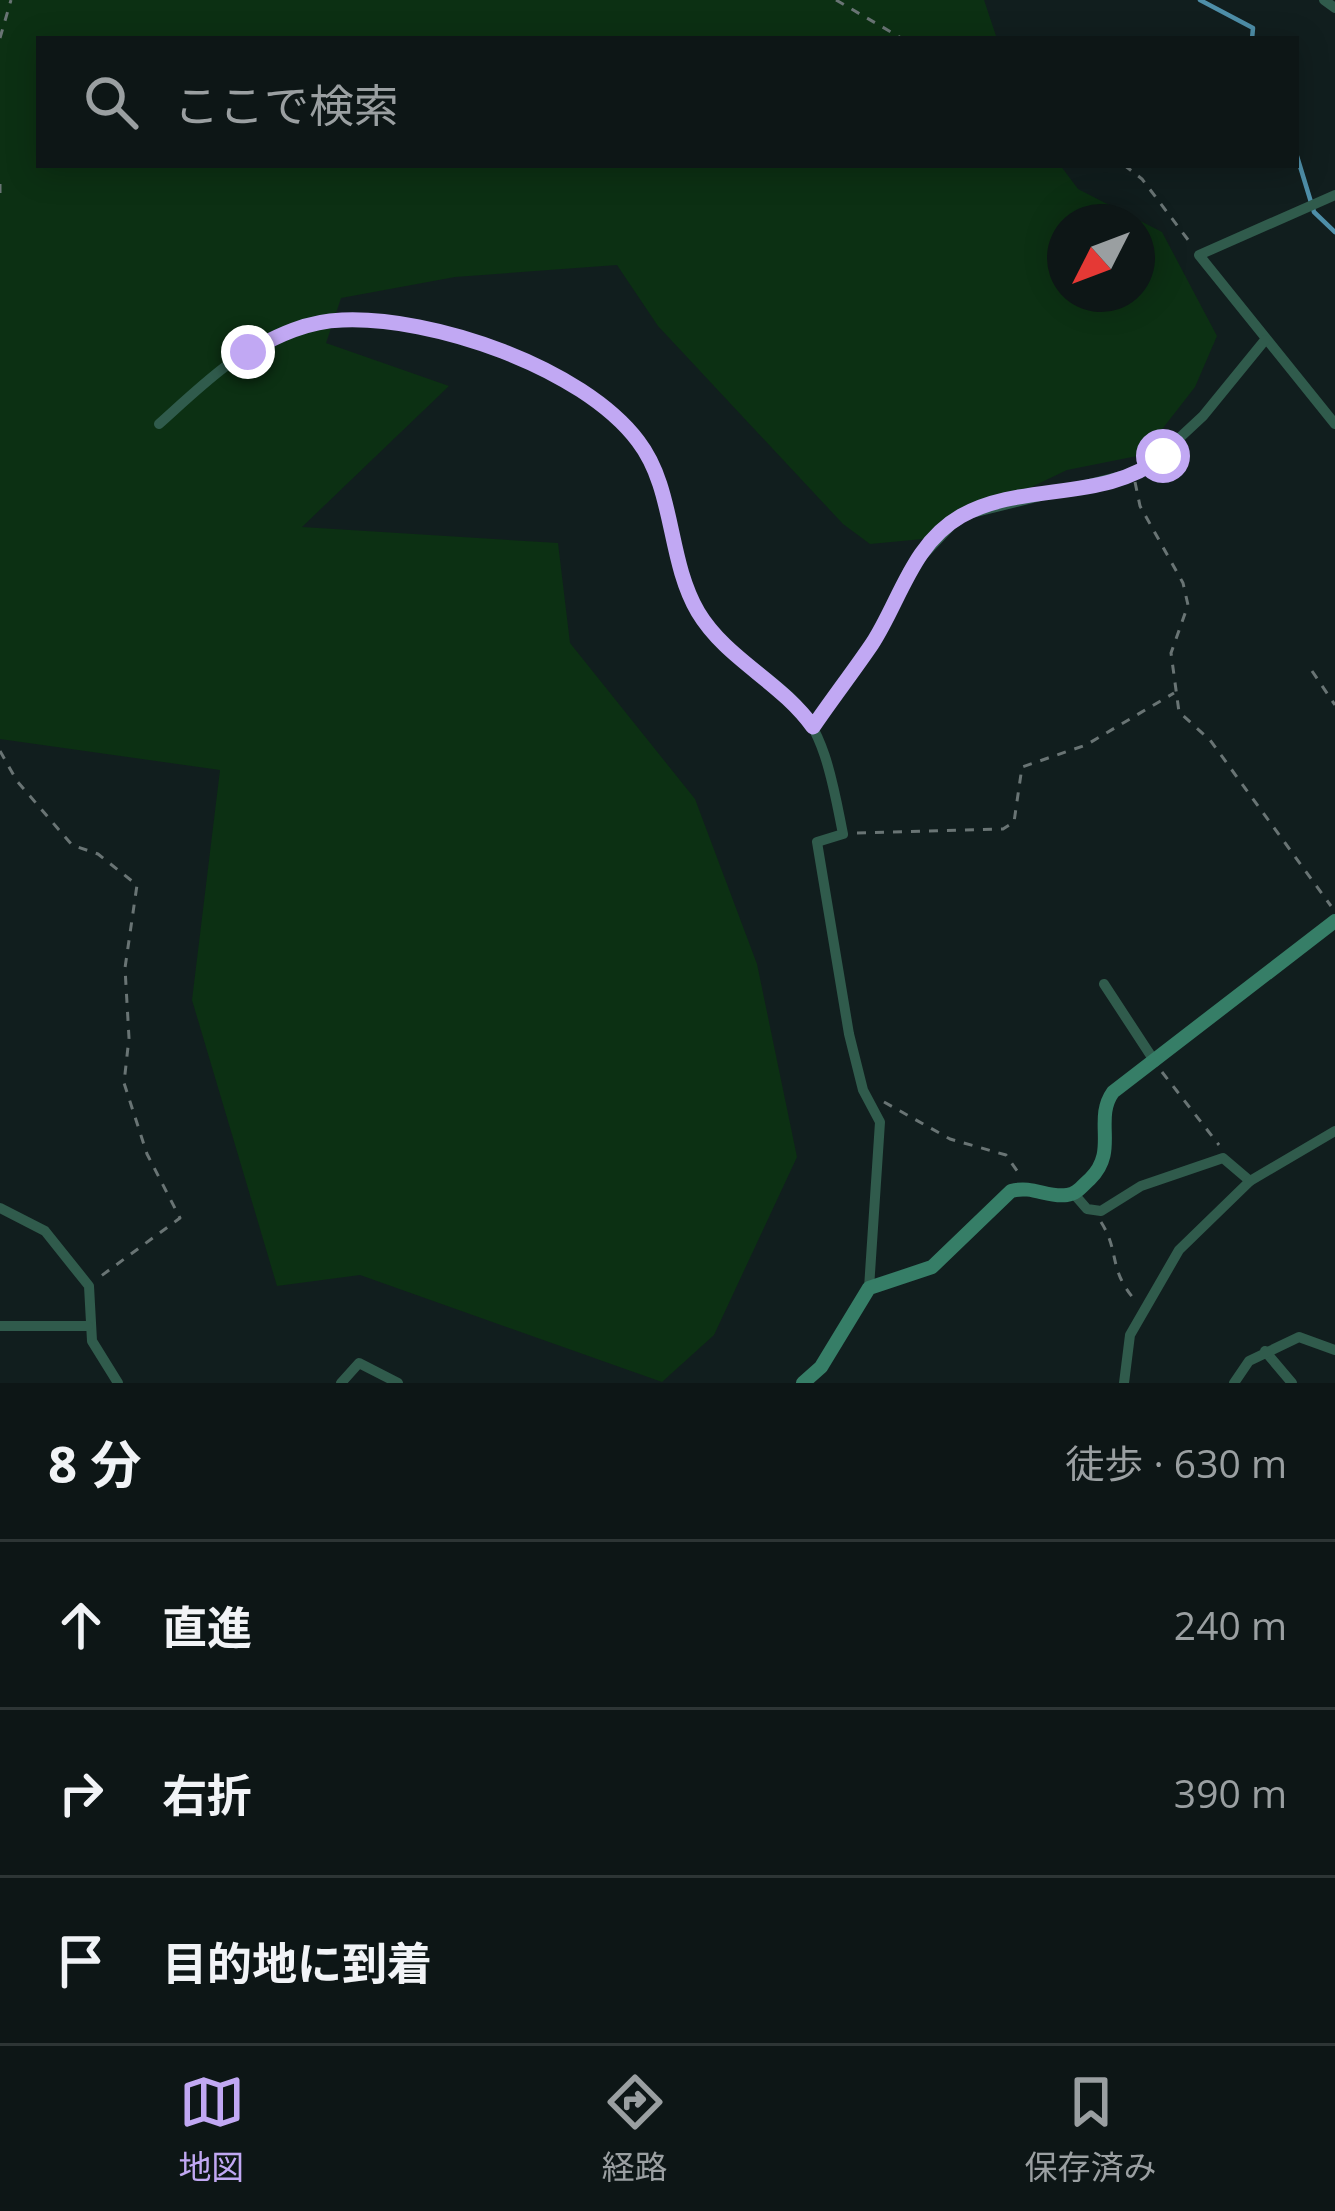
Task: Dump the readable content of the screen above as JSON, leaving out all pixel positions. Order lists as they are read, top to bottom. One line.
{"north":"bottom left","page":{"search":"ここで検索","heading":["8 分","徒歩 · 630 m"],"list":[["直進","240 m"],["右折","390 m"],"目的地に到着"],"nav":["地図","経路","保存済み"]}}
